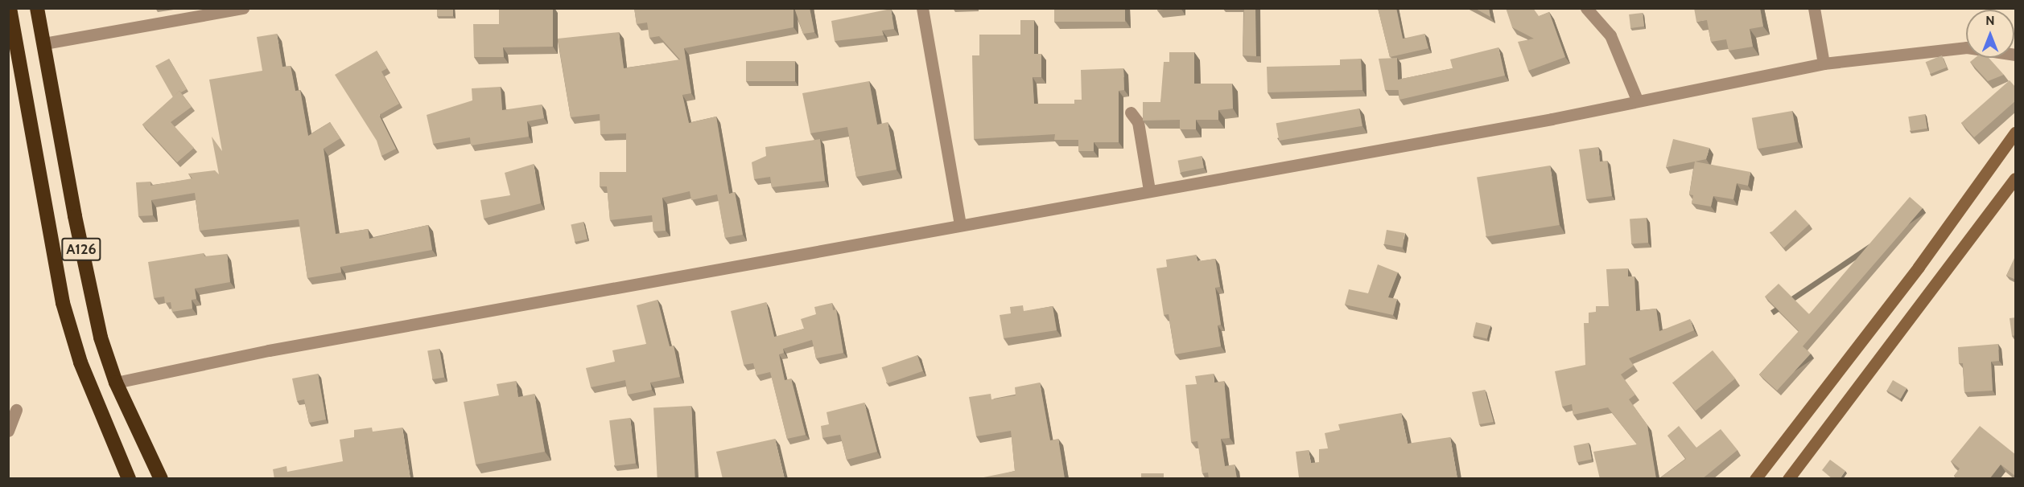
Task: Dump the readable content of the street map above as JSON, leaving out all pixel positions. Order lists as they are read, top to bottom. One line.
{"streets":{"highway":["A126"]},"north":"top"}
